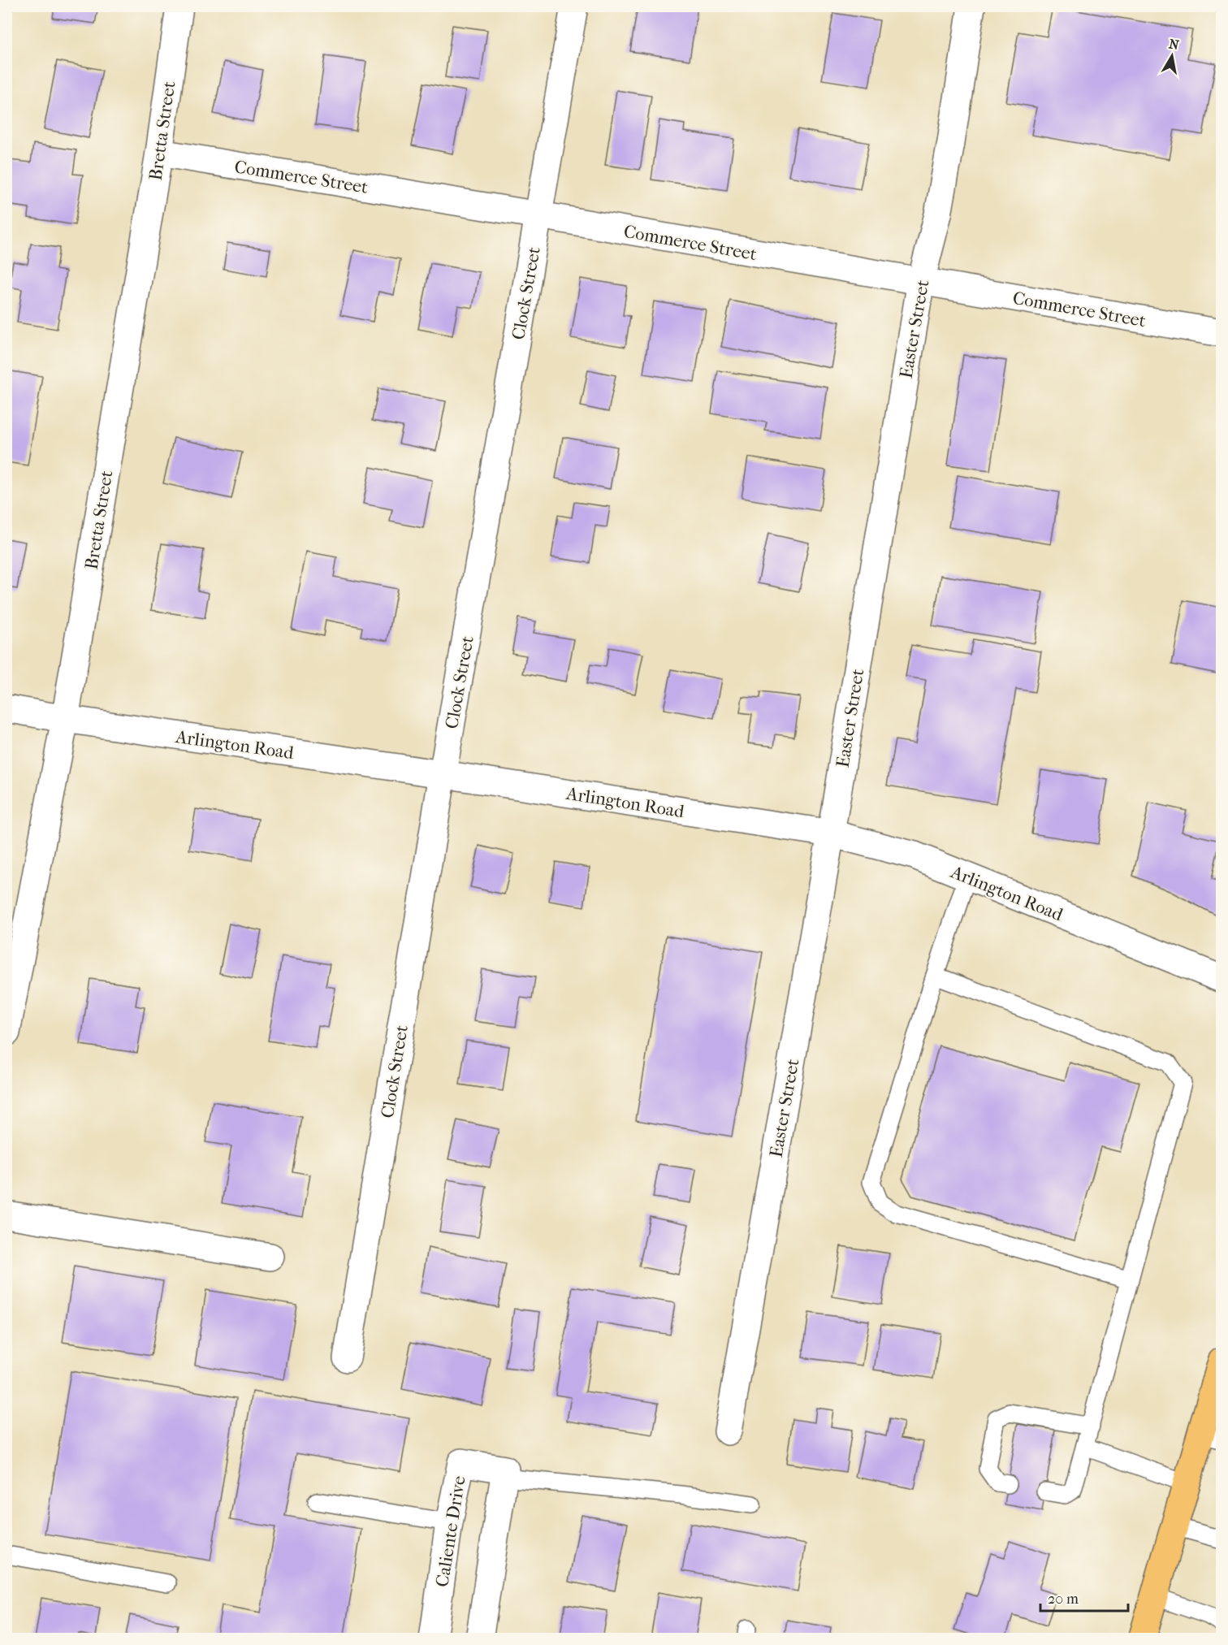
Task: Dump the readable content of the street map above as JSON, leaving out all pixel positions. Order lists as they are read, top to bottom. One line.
{"streets":{"street":["Bretta Street","Commerce Street","Clock Street","Easter Street","Arlington Road","Caliente Drive"]},"crossings":[["Bretta Street","Commerce Street"],["Bretta Street","Arlington Road"],["Commerce Street","Clock Street"],["Commerce Street","Easter Street"],["Clock Street","Arlington Road"],["Easter Street","Arlington Road"]],"scale_bar":"20 m","north":"top"}
